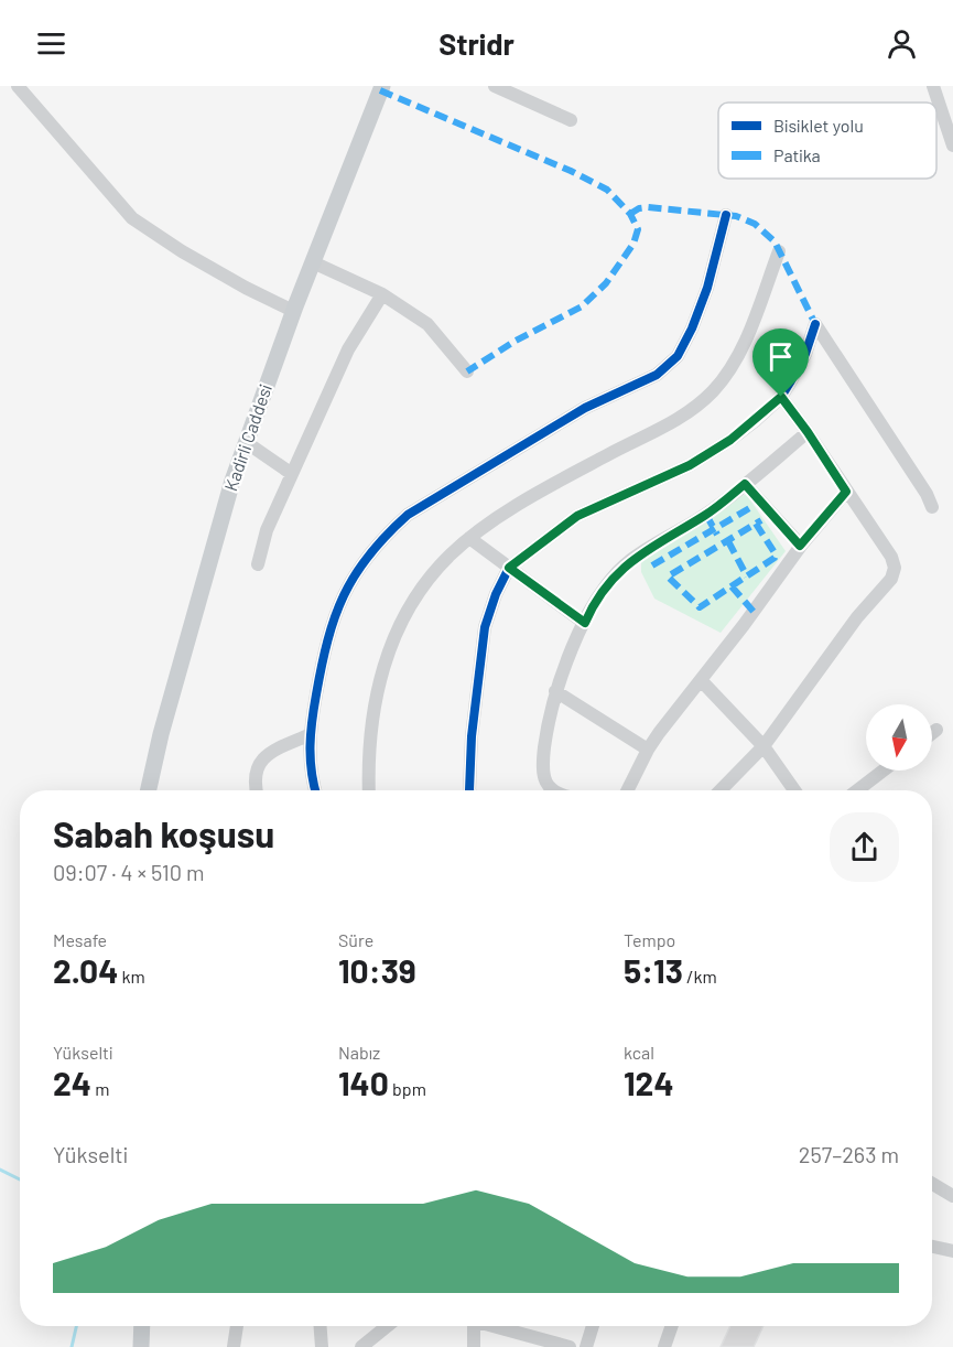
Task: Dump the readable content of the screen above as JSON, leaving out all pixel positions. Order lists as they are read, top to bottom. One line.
{"streets":{"main road":["Kadirli Caddesi"]},"legend":["Bisiklet yolu","Patika"],"north":"bottom","page":{"header":"Stridr","heading":["Sabah koşusu","09:07 · 4 × 510 m"],"stats":[["Mesafe","2.04 km"],["Süre","10:39"],["Tempo","5:13 /km"],["Yükselti","24 m"],["Nabız","140 bpm"],["kcal","124"]],"chart":["Yükselti","257–263 m"]}}
